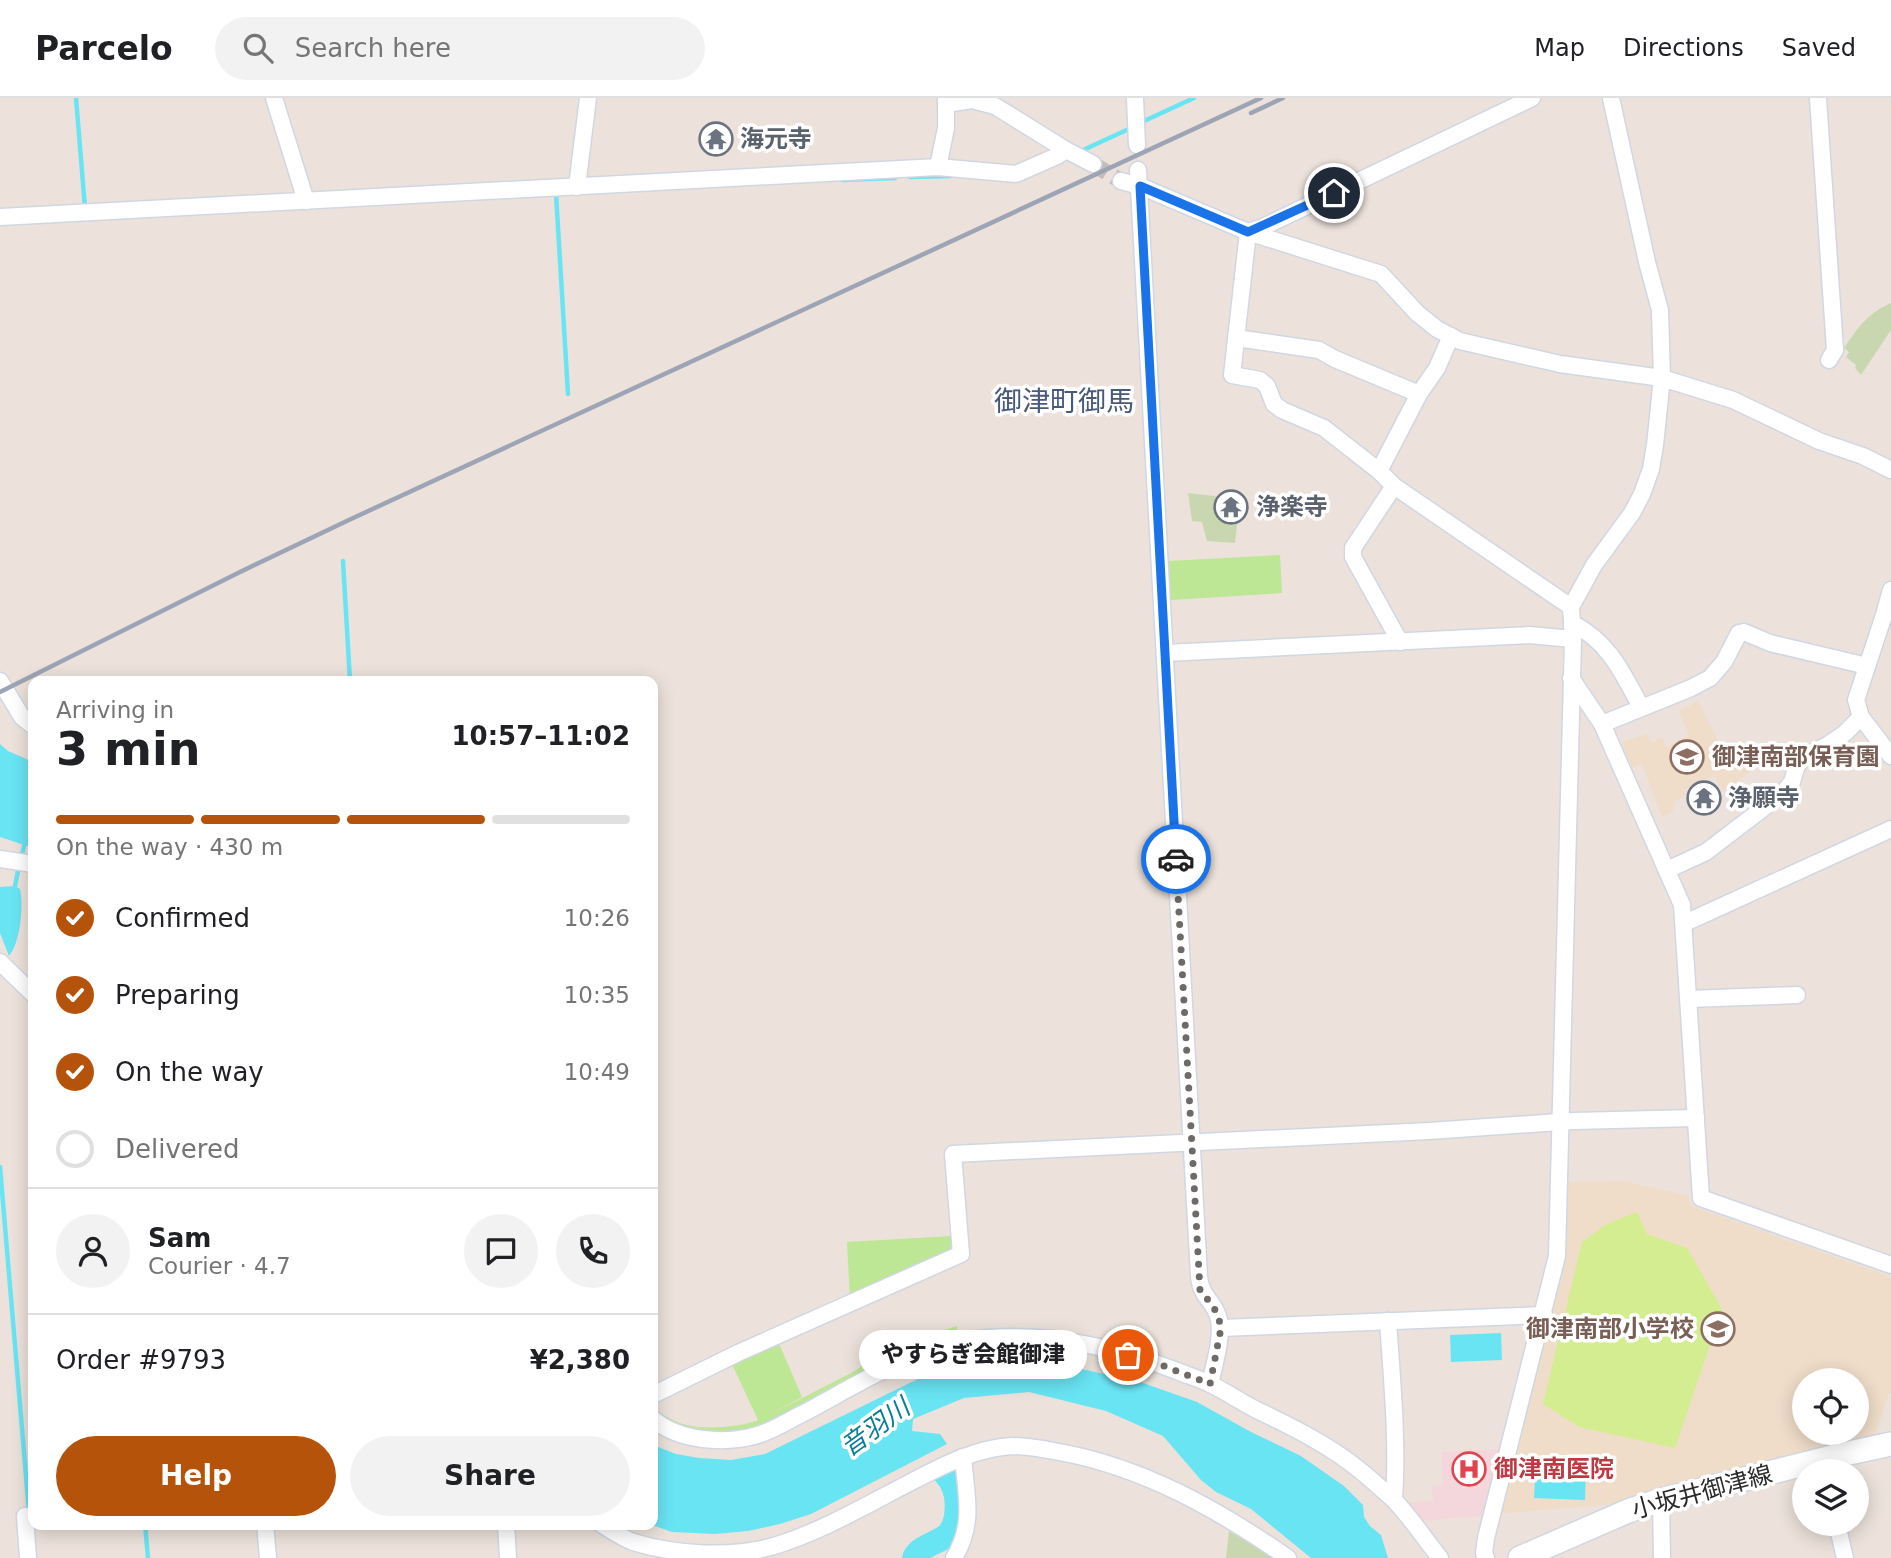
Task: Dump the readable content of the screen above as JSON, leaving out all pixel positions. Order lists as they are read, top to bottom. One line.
{"streets":{"main road":["小坂井御津線"]},"districts":["御津町御馬"],"water":["音羽川"],"places":{"temple":["海元寺","浄楽寺","浄願寺"],"school or university":["御津南部保育園","御津南部小学校"],"other":["やすらぎ会館御津"],"hospital":["御津南医院"]},"page":{"header":"Parcelo","search":"Search here","nav":["Map","Directions","Saved"],"heading":["3 min","Arriving in","10:57–11:02"],"panel":["Sam","Courier · 4.7","Order #9793","¥2,380"],"bar":"On the way · 430 m","list":[["Confirmed","10:26"],["Preparing","10:35"],["On the way","10:49"],"Delivered"],"bubble":"やすらぎ会館御津","buttons":["Help","Share"]}}
